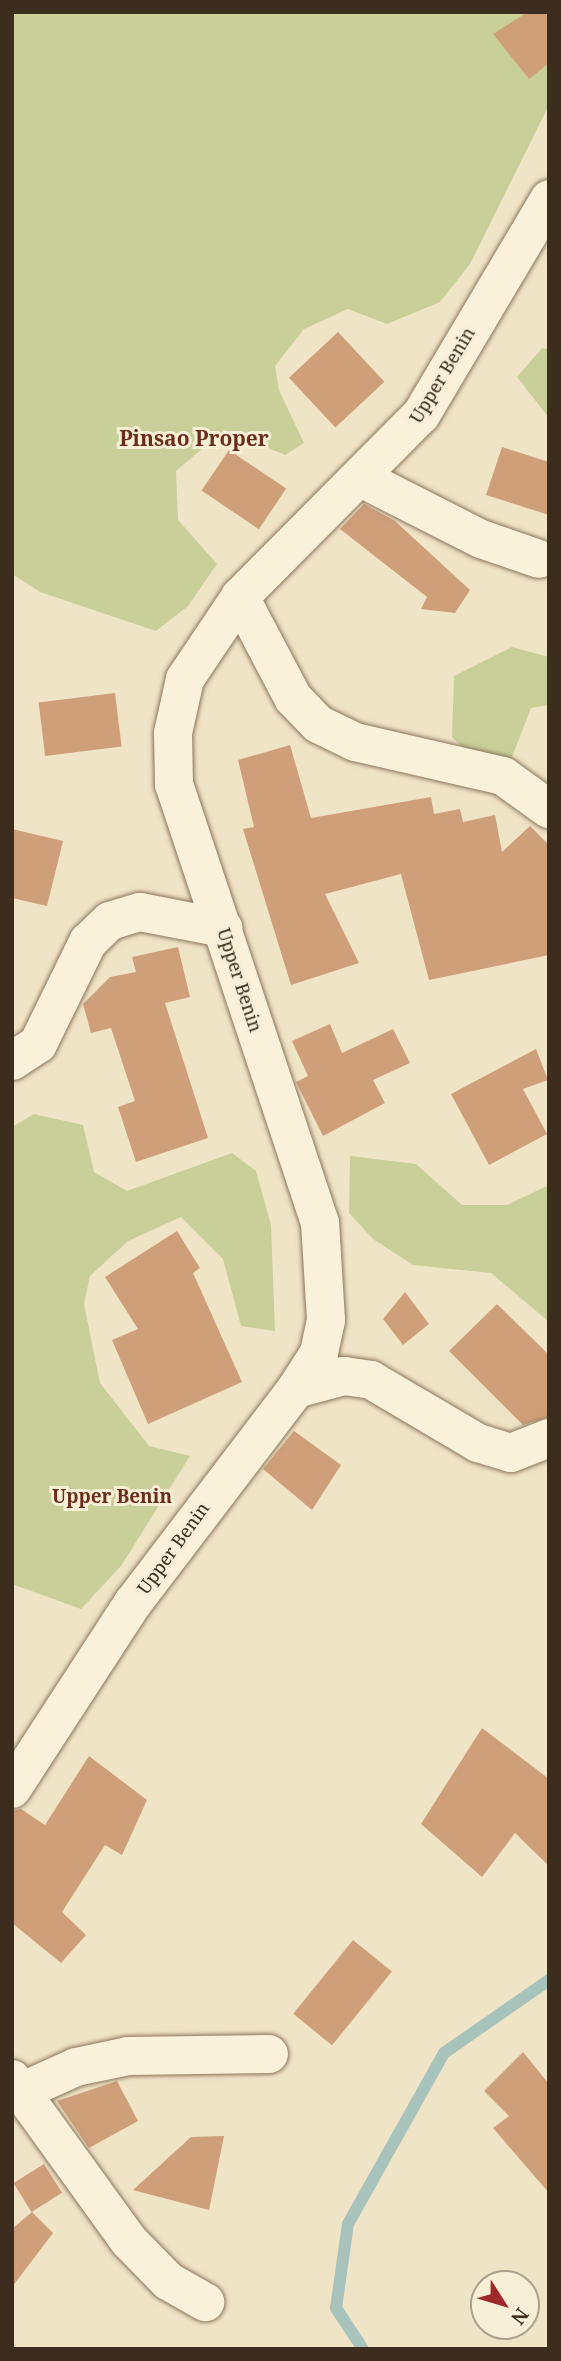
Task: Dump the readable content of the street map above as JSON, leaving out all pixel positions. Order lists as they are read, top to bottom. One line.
{"streets":{"street":["Upper Benin"]},"districts":["Pinsao Proper","Upper Benin"],"north":"bottom right"}
